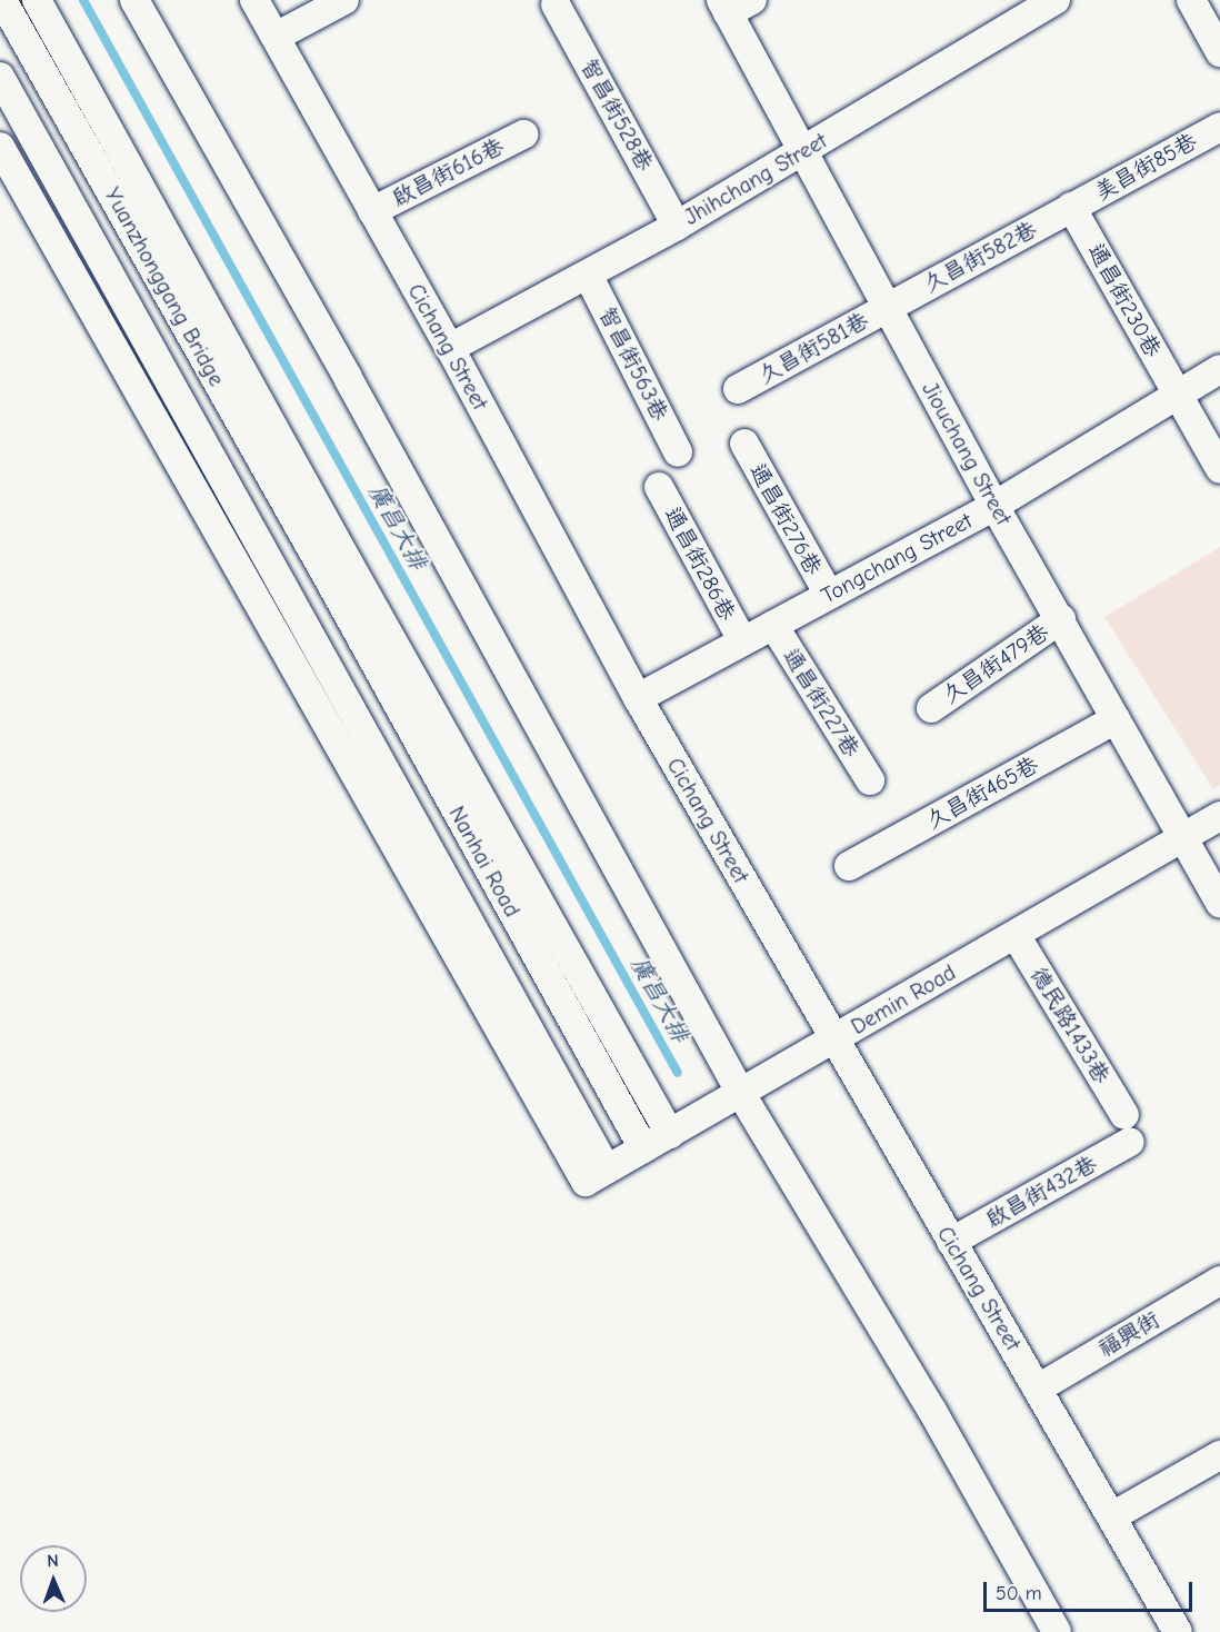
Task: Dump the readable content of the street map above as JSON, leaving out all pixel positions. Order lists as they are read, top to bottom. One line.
{"streets":{"street":["智昌街528巷","美昌街85巷","啟昌街616巷","Jhihchang Street","久昌街582巷","Yuanzhonggang Bridge","通昌街230巷","Cichang Street","久昌街581巷","智昌街563巷","Jiouchang Street","通昌街276巷","Tongchang Street","通昌街286巷","久昌街479巷","通昌街227巷","久昌街465巷","Nanhai Road","Demin Road","德民路1433巷","啟昌街432巷","福興街"]},"crossings":[["智昌街528巷","Jhihchang Street"],["美昌街85巷","久昌街582巷"],["美昌街85巷","通昌街230巷"],["啟昌街616巷","Cichang Street"],["Jhihchang Street","Cichang Street"],["Jhihchang Street","智昌街563巷"],["Jhihchang Street","Jiouchang Street"],["久昌街582巷","通昌街230巷"],["久昌街582巷","久昌街581巷"],["久昌街582巷","Jiouchang Street"],["Yuanzhonggang Bridge","Nanhai Road"],["通昌街230巷","Tongchang Street"],["Cichang Street","Tongchang Street"],["Cichang Street","Demin Road"],["Cichang Street","啟昌街432巷"],["Cichang Street","福興街"],["久昌街581巷","Jiouchang Street"],["Jiouchang Street","Tongchang Street"],["Jiouchang Street","久昌街479巷"],["Jiouchang Street","久昌街465巷"],["Jiouchang Street","Demin Road"],["通昌街276巷","Tongchang Street"],["Tongchang Street","通昌街286巷"],["Tongchang Street","通昌街227巷"],["Nanhai Road","Demin Road"],["Demin Road","德民路1433巷"],["德民路1433巷","啟昌街432巷"]],"water":["廣昌大排"],"scale_bar":"50 m","north":"top"}
